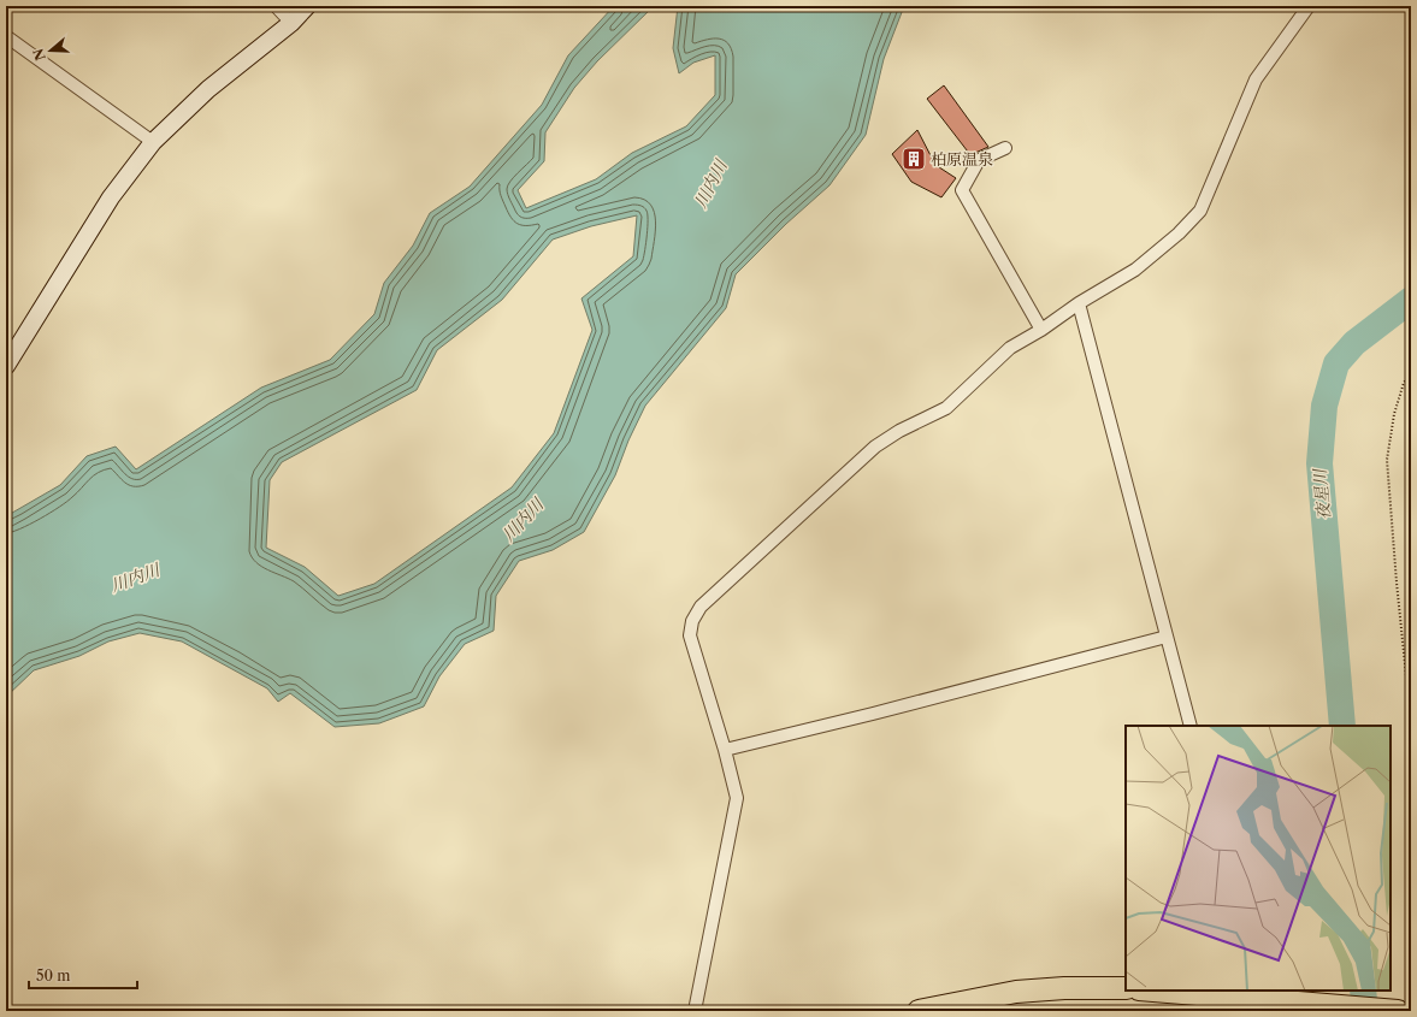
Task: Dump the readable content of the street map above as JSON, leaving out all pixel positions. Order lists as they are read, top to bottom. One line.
{"water":["川内川","夜星川"],"places":{"building":["柏原温泉"]},"scale_bar":"50 m","north":"left"}
